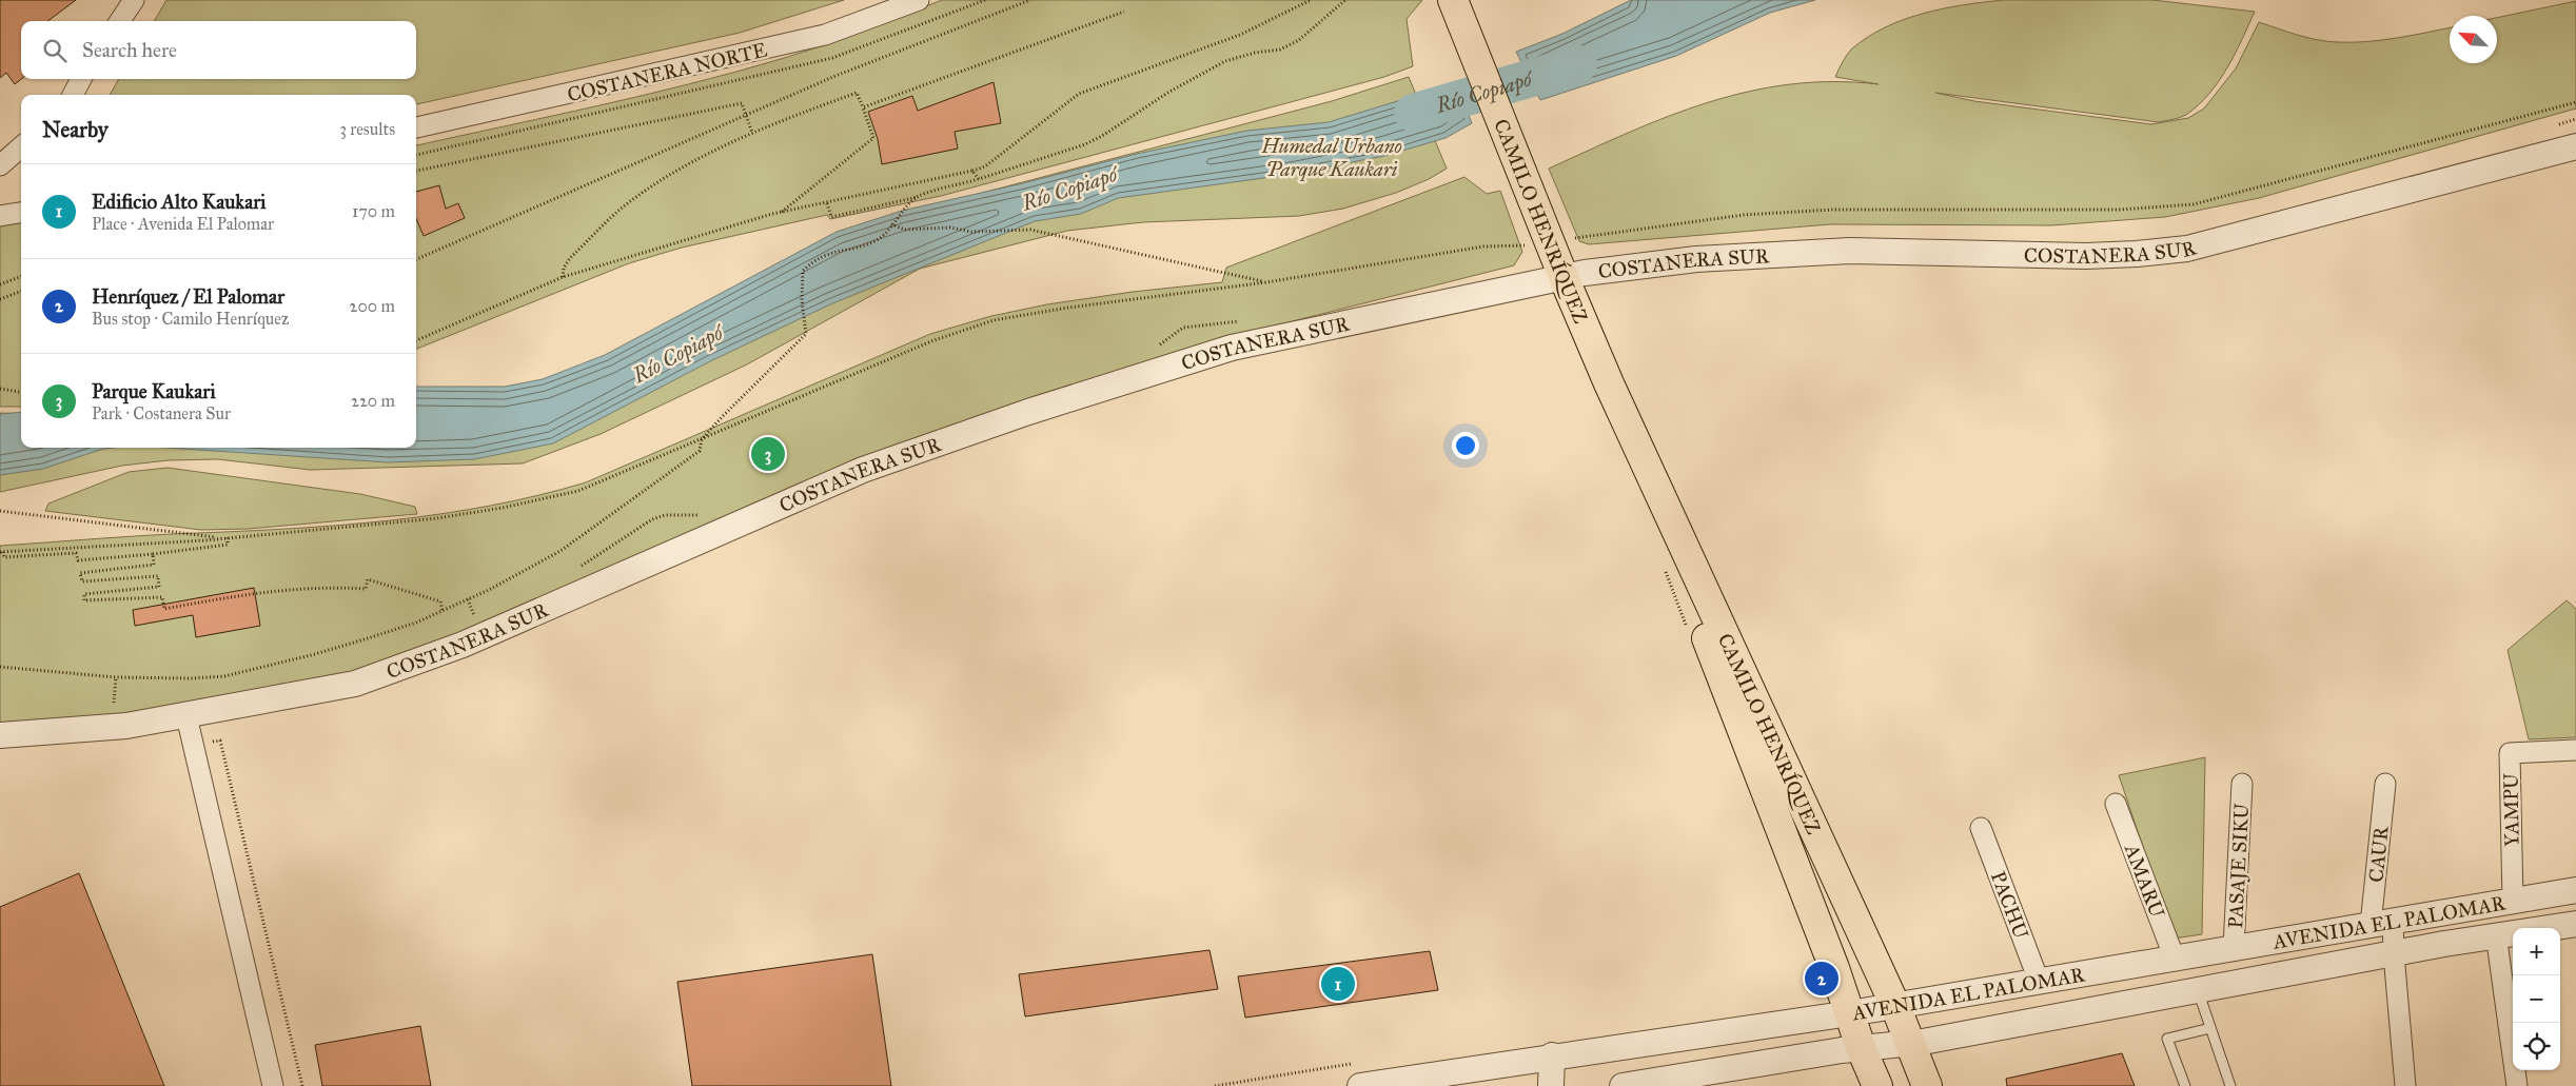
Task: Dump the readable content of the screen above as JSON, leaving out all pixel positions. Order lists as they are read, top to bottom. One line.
{"streets":{"main road":["CAMILO HENRÍQUEZ"],"street":["COSTANERA NORTE","COSTANERA SUR","YAMPU","CAUR","PASAJE SIKU","AMARU","PACHU","AVENIDA EL PALOMAR"]},"crossings":[["CAMILO HENRÍQUEZ","COSTANERA SUR"],["CAMILO HENRÍQUEZ","AVENIDA EL PALOMAR"],["YAMPU","AVENIDA EL PALOMAR"],["CAUR","AVENIDA EL PALOMAR"],["PASAJE SIKU","AVENIDA EL PALOMAR"],["AMARU","AVENIDA EL PALOMAR"],["PACHU","AVENIDA EL PALOMAR"]],"water":["Río Copiapó"],"parks":["Humedal Urbano Parque Kaukari"],"north":"top left","page":{"search":"Search here","heading":["Nearby","3 results"],"list":[{"mark":"1","name":"Edificio Alto Kaukari","note":"Place · Avenida El Palomar","value":"170 m"},{"mark":"2","name":"Henríquez / El Palomar","note":"Bus stop · Camilo Henríquez","value":"200 m"},{"mark":"3","name":"Parque Kaukari","note":"Park · Costanera Sur","value":"220 m"}],"pins":["3","2","1"],"map_buttons":["+","−"]}}
